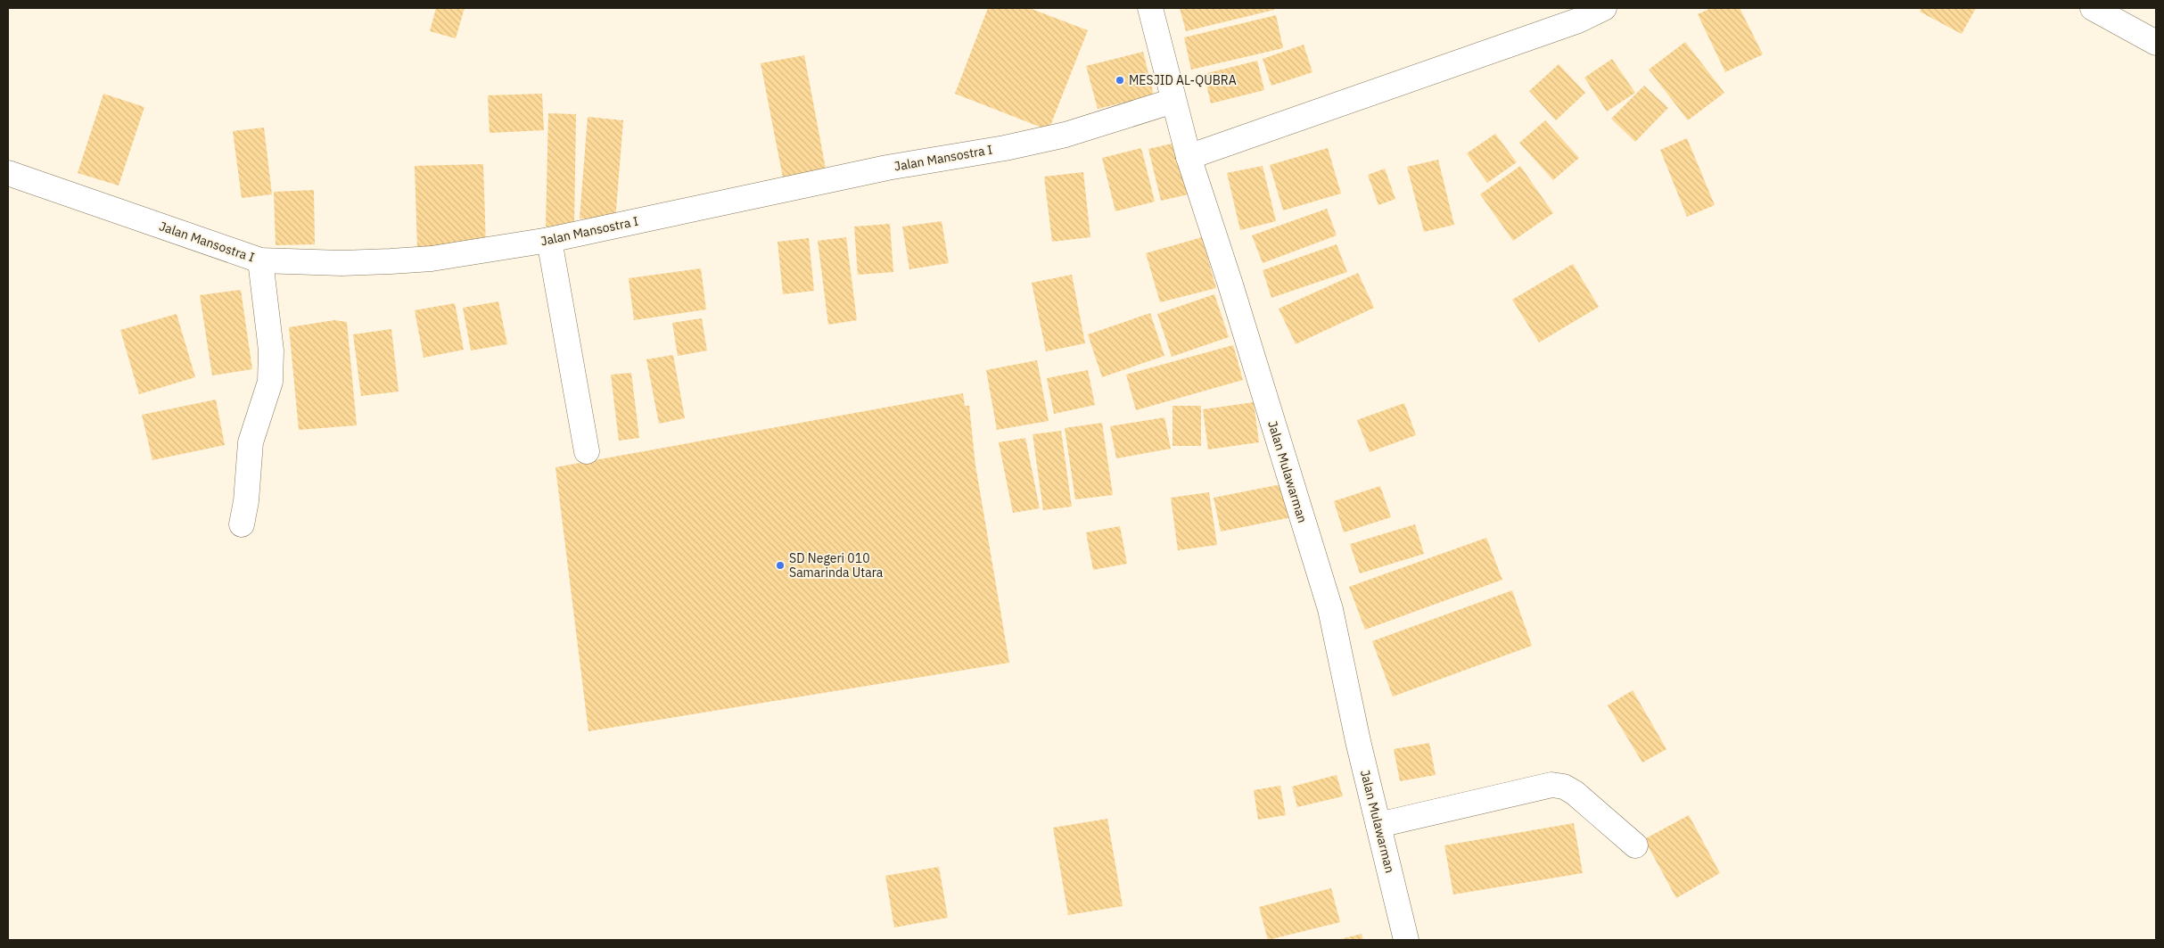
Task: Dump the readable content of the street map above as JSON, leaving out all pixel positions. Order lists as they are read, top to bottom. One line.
{"streets":{"street":["Jalan Mansostra I","Jalan Mulawarman"]},"crossings":[["Jalan Mansostra I","Jalan Mulawarman"]],"places":["MESJID AL-QUBRA","SD Negeri 010 Samarinda Utara"]}
